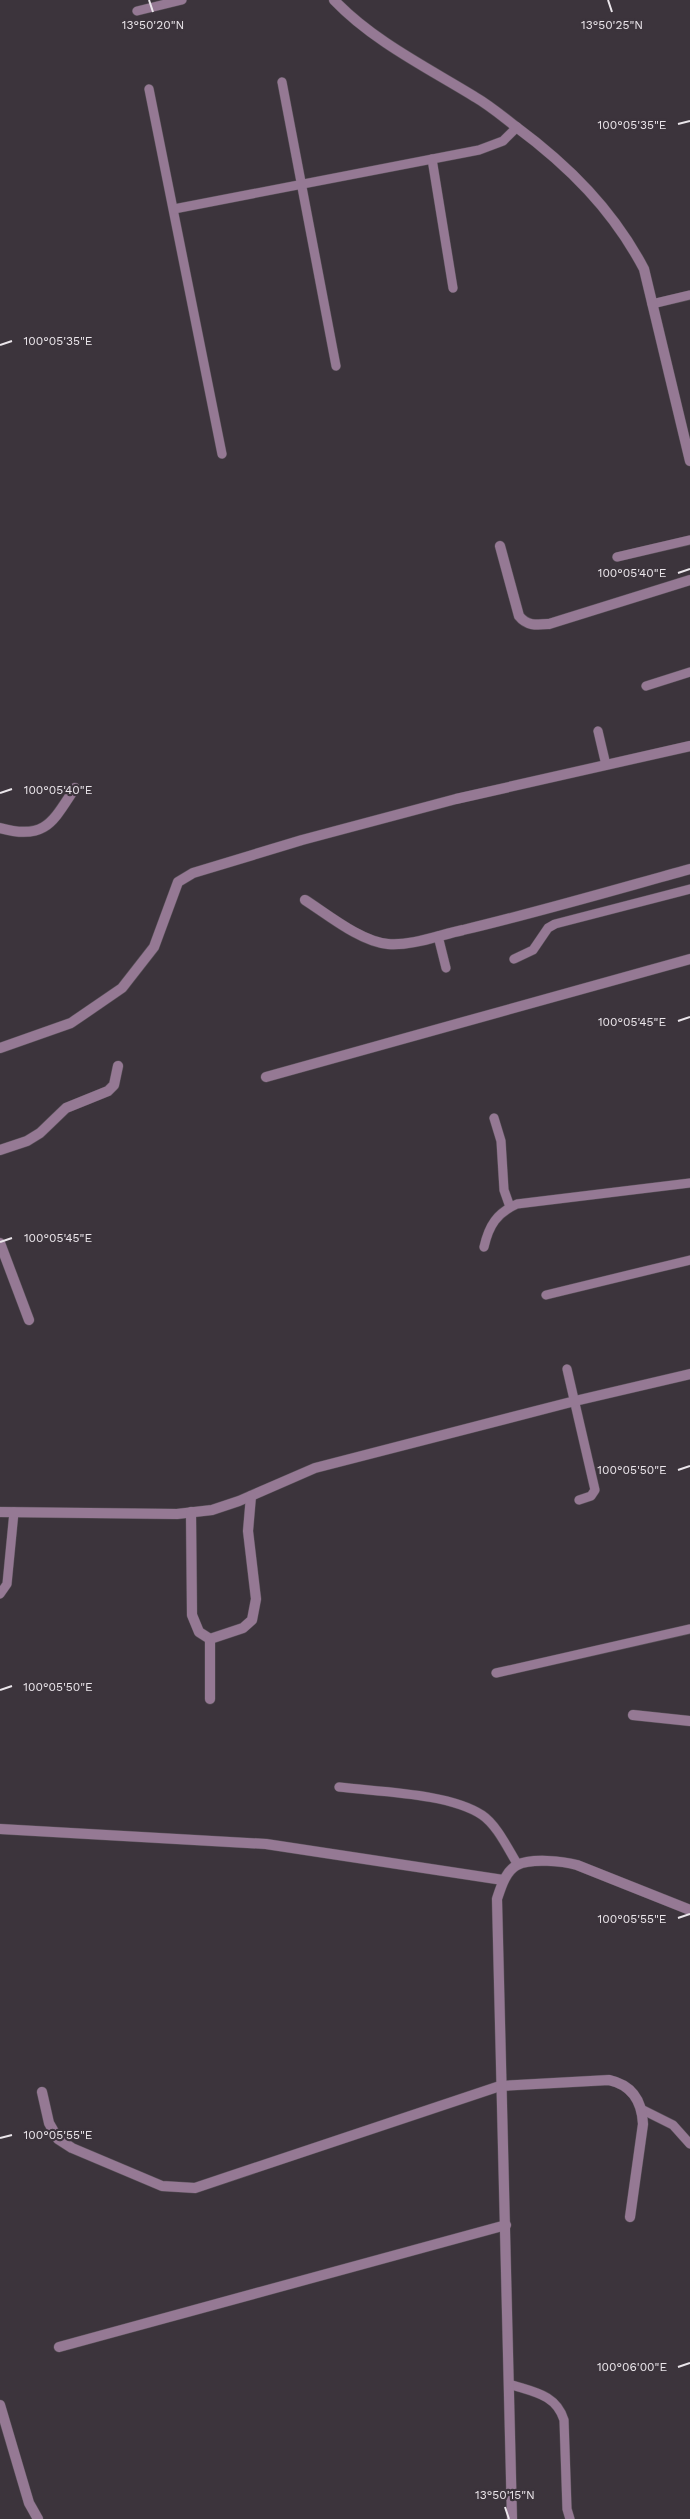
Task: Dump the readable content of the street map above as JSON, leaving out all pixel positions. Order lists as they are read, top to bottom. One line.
{"coordinates":["13°50'20\"N","13°50'25\"N","100°05'35\"E","100°05'40\"E","100°05'45\"E","100°05'50\"E","100°05'55\"E","100°06'00\"E","13°50'15\"N"]}
